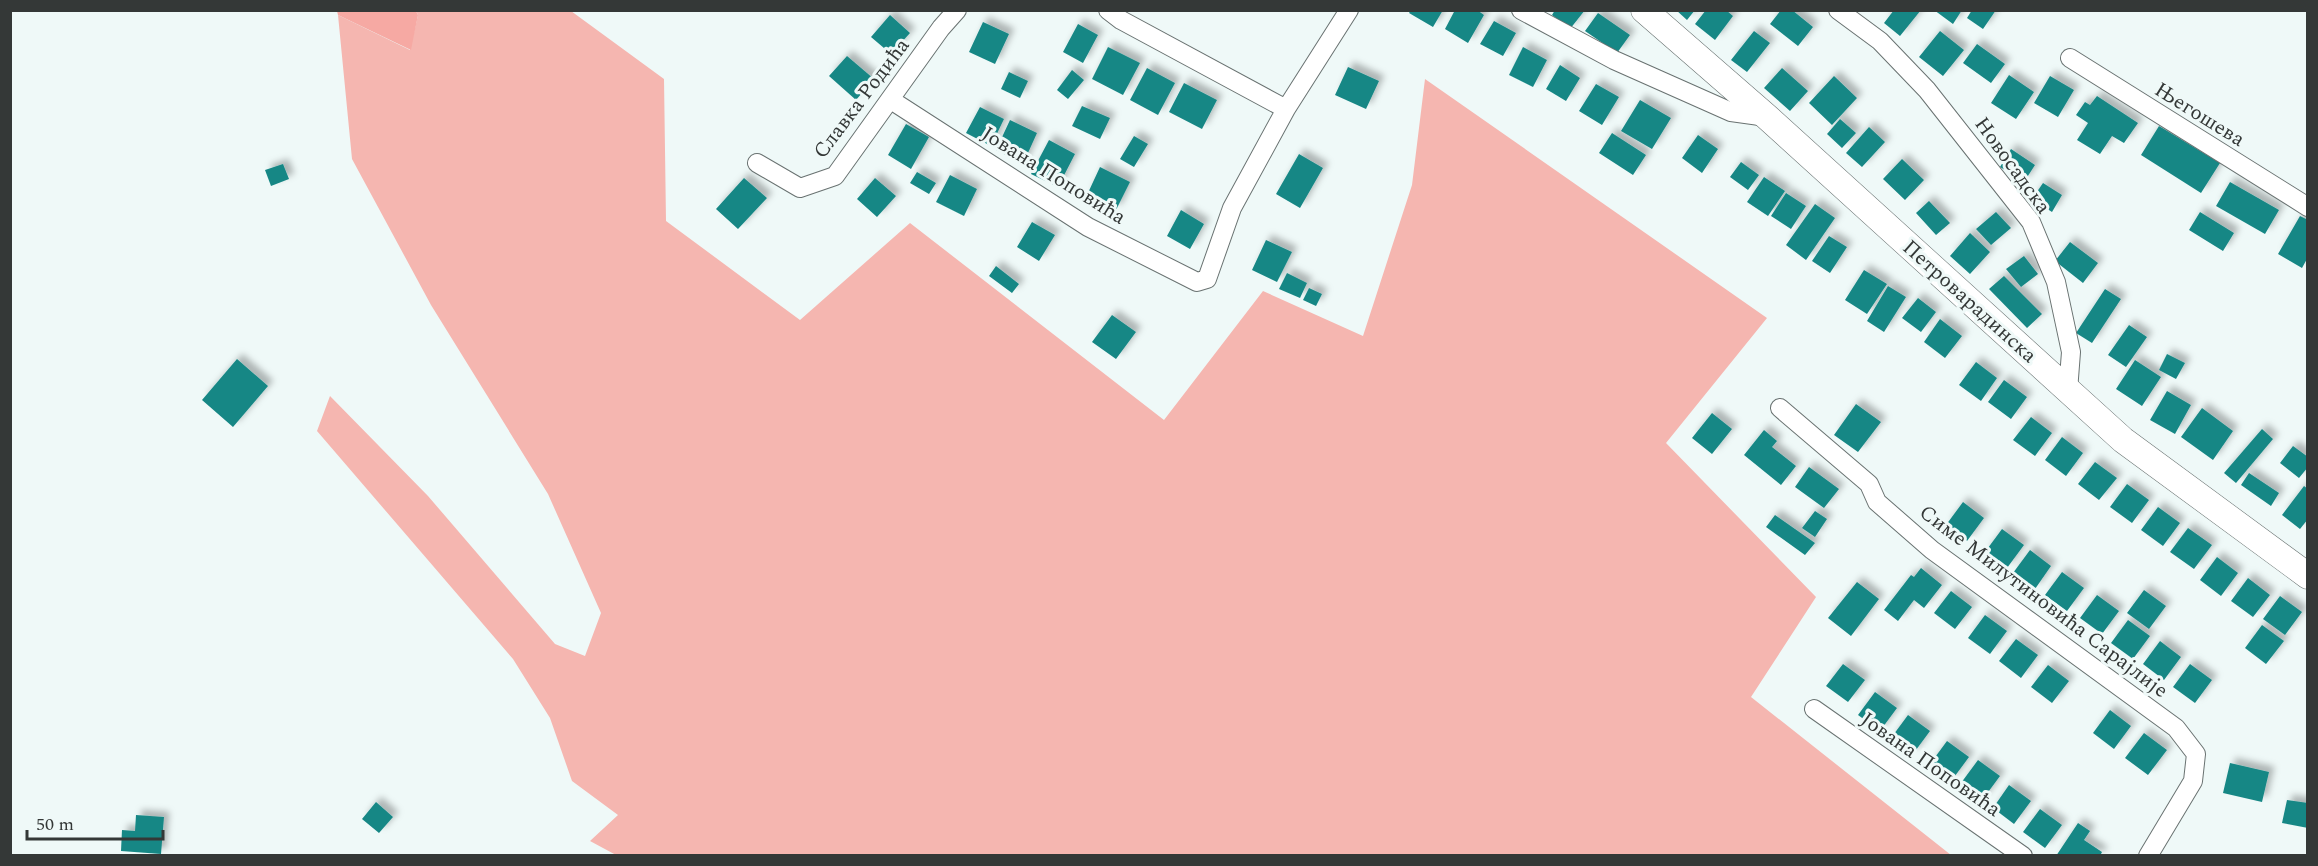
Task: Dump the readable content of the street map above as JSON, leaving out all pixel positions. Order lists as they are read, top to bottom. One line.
{"streets":{"street":["Славка Родића","Његошева","Новосадска","Јована Поповића","Петроварадинска","Симе Милутиновића Сарајлије"]},"crossings":[["Славка Родића","Јована Поповића"],["Новосадска","Петроварадинска"]],"scale_bar":"50 m"}
